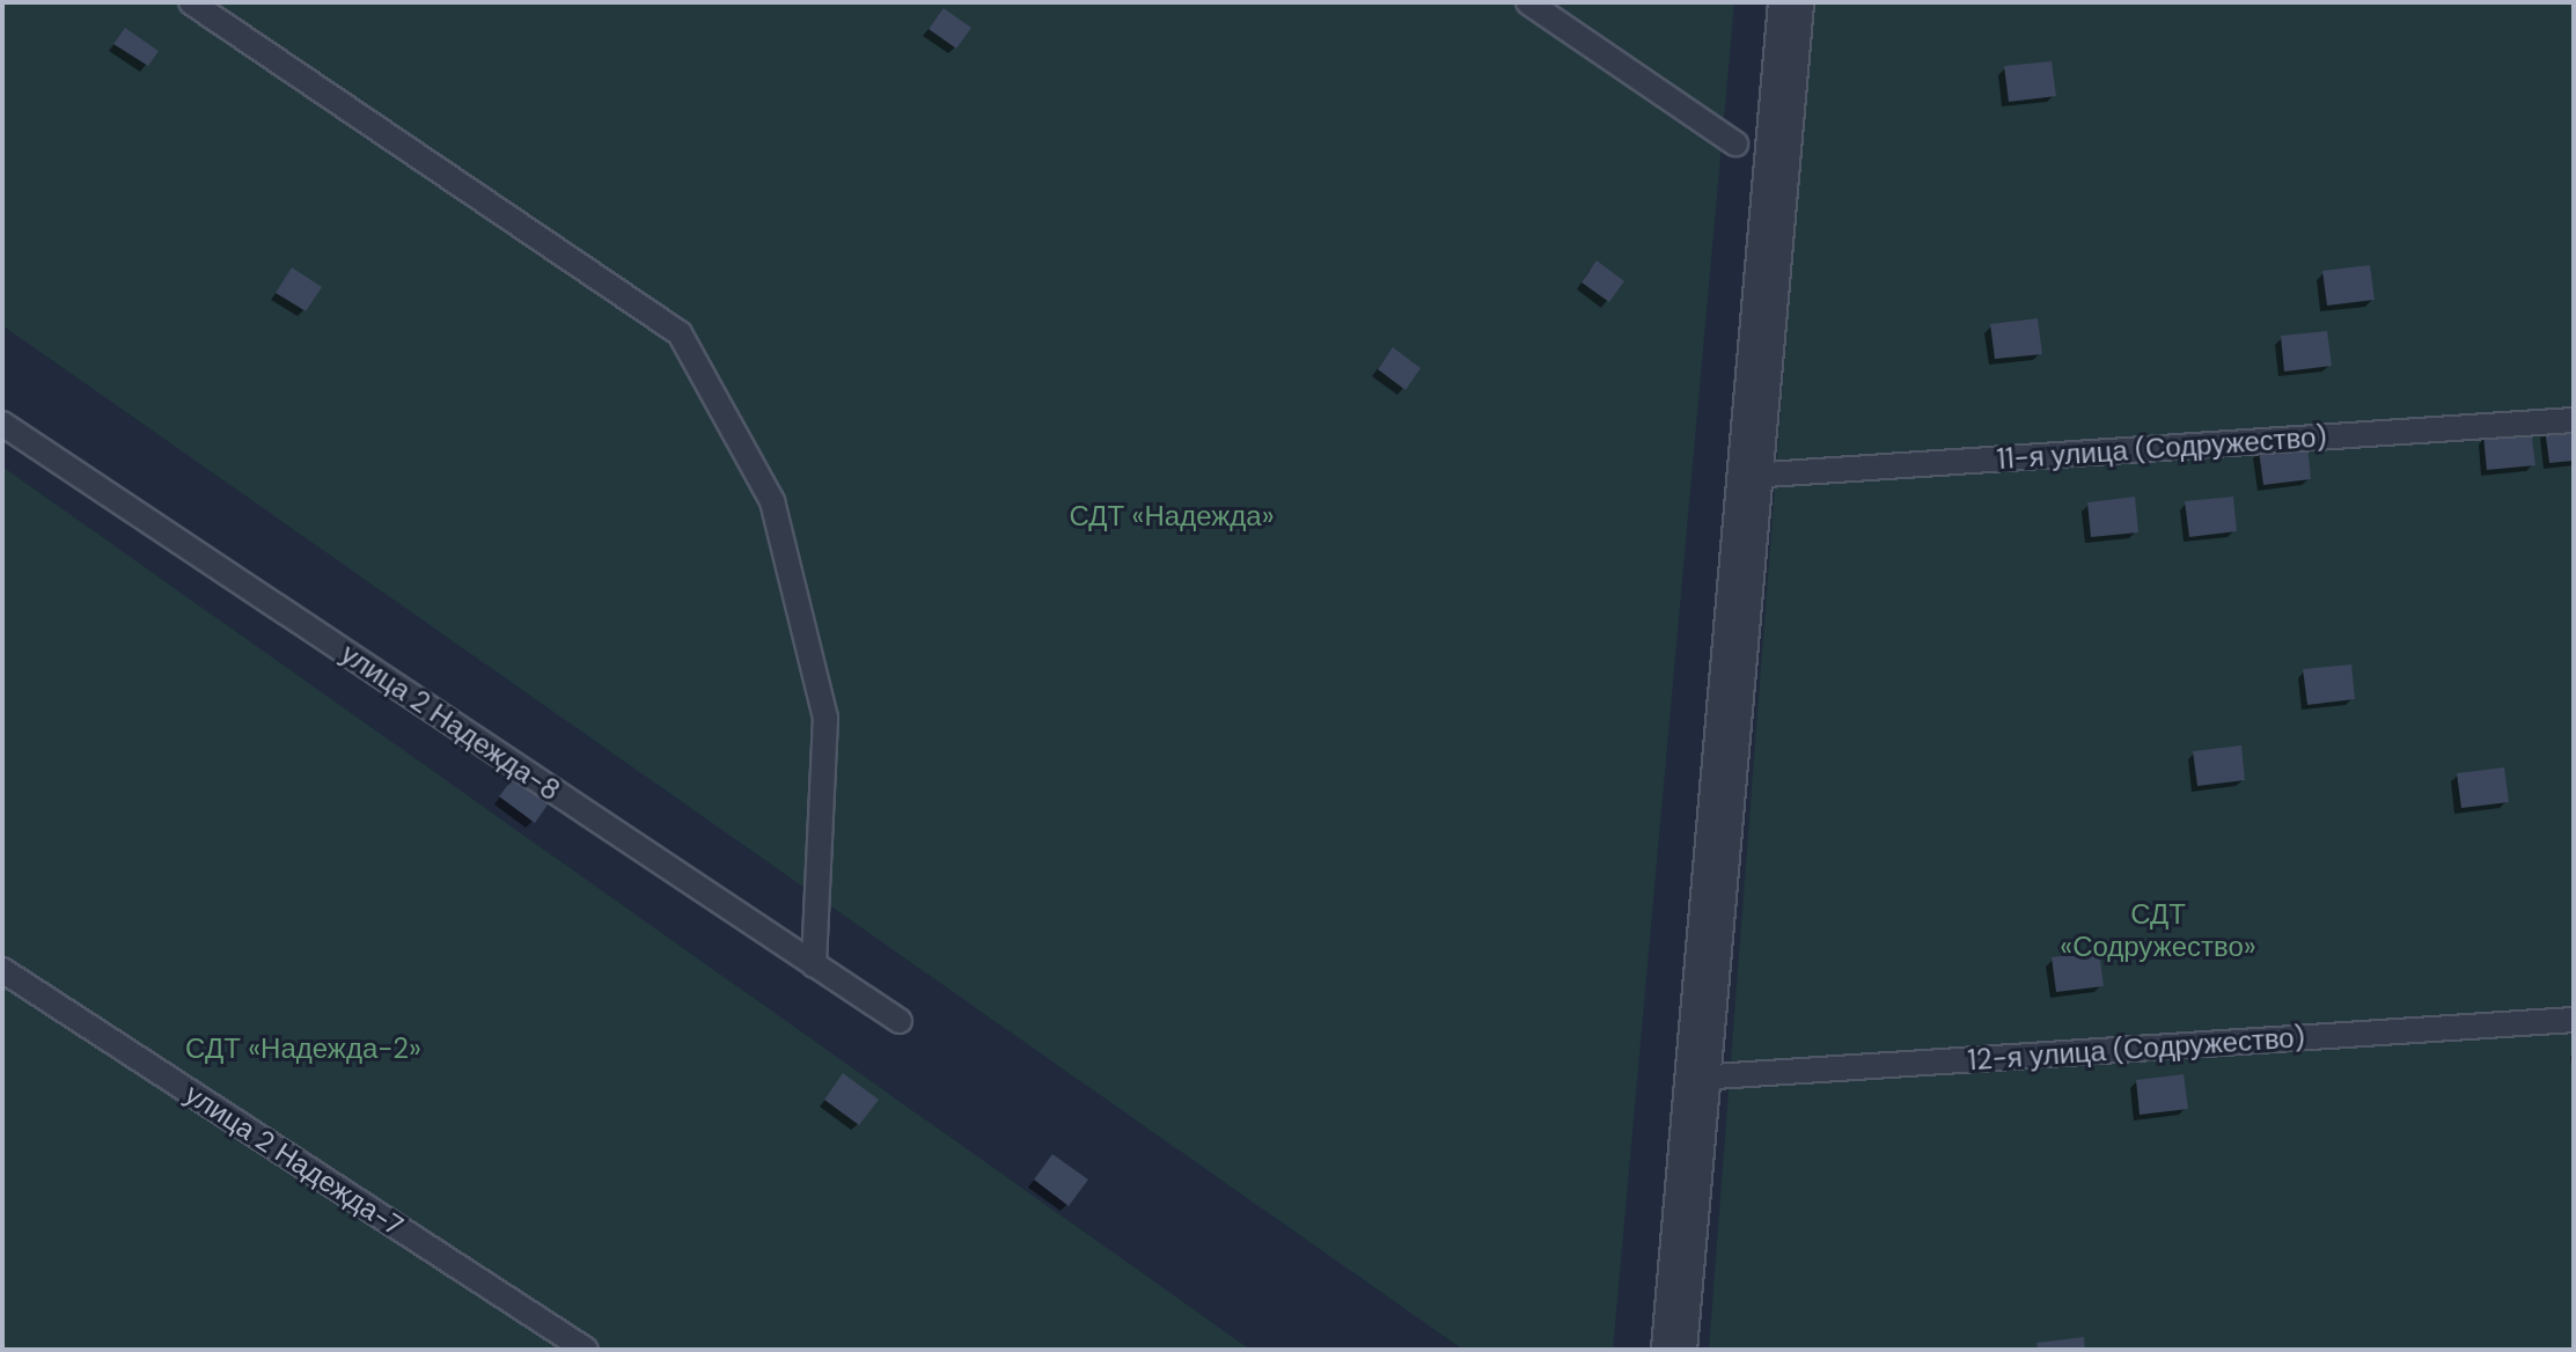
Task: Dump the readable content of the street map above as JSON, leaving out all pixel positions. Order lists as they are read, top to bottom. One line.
{"streets":{"lane":["11-я улица (Содружество)","улица 2 Надежда-8","12-я улица (Содружество)","улица 2 Надежда-7"]},"parks":["СДТ «Надежда»","СДТ «Содружество»","СДТ «Надежда-2»"]}
